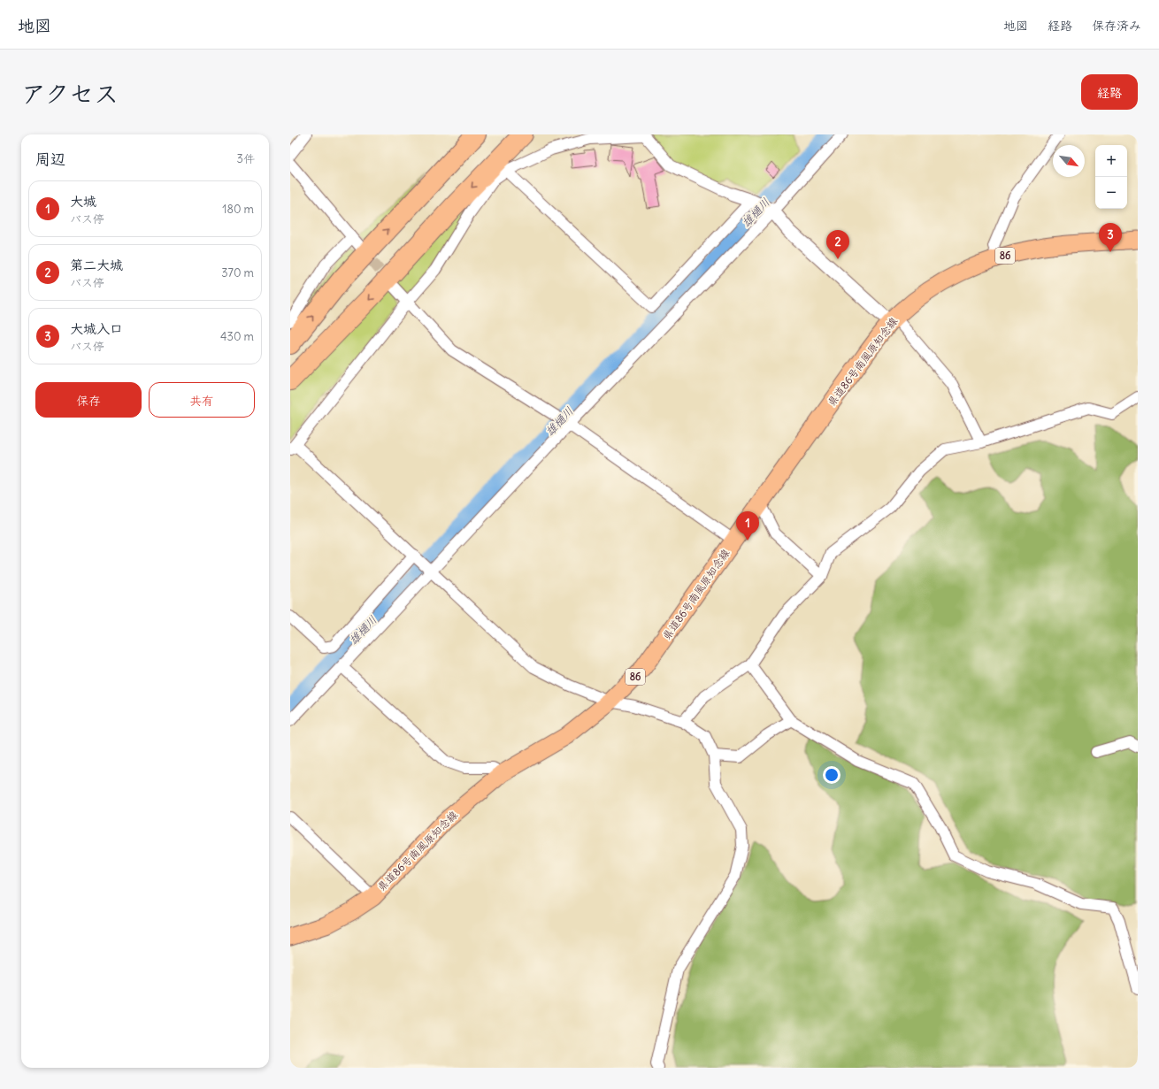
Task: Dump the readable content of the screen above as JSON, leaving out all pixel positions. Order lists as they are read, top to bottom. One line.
{"streets":{"main road":["86","県道86号南風原知念線"]},"water":["雄樋川"],"north":"bottom right","page":{"header":"地図","nav":["地図","経路","保存済み"],"title":"アクセス","buttons":["経路",["保存","共有"]],"heading":["周辺","3件"],"map_buttons":["+","−"],"list":[{"mark":"1","name":"大城","note":"バス停","value":"180 m"},{"mark":"2","name":"第二大城","note":"バス停","value":"370 m"},{"mark":"3","name":"大城入口","note":"バス停","value":"430 m"}],"pins":["3","2","1"]}}
